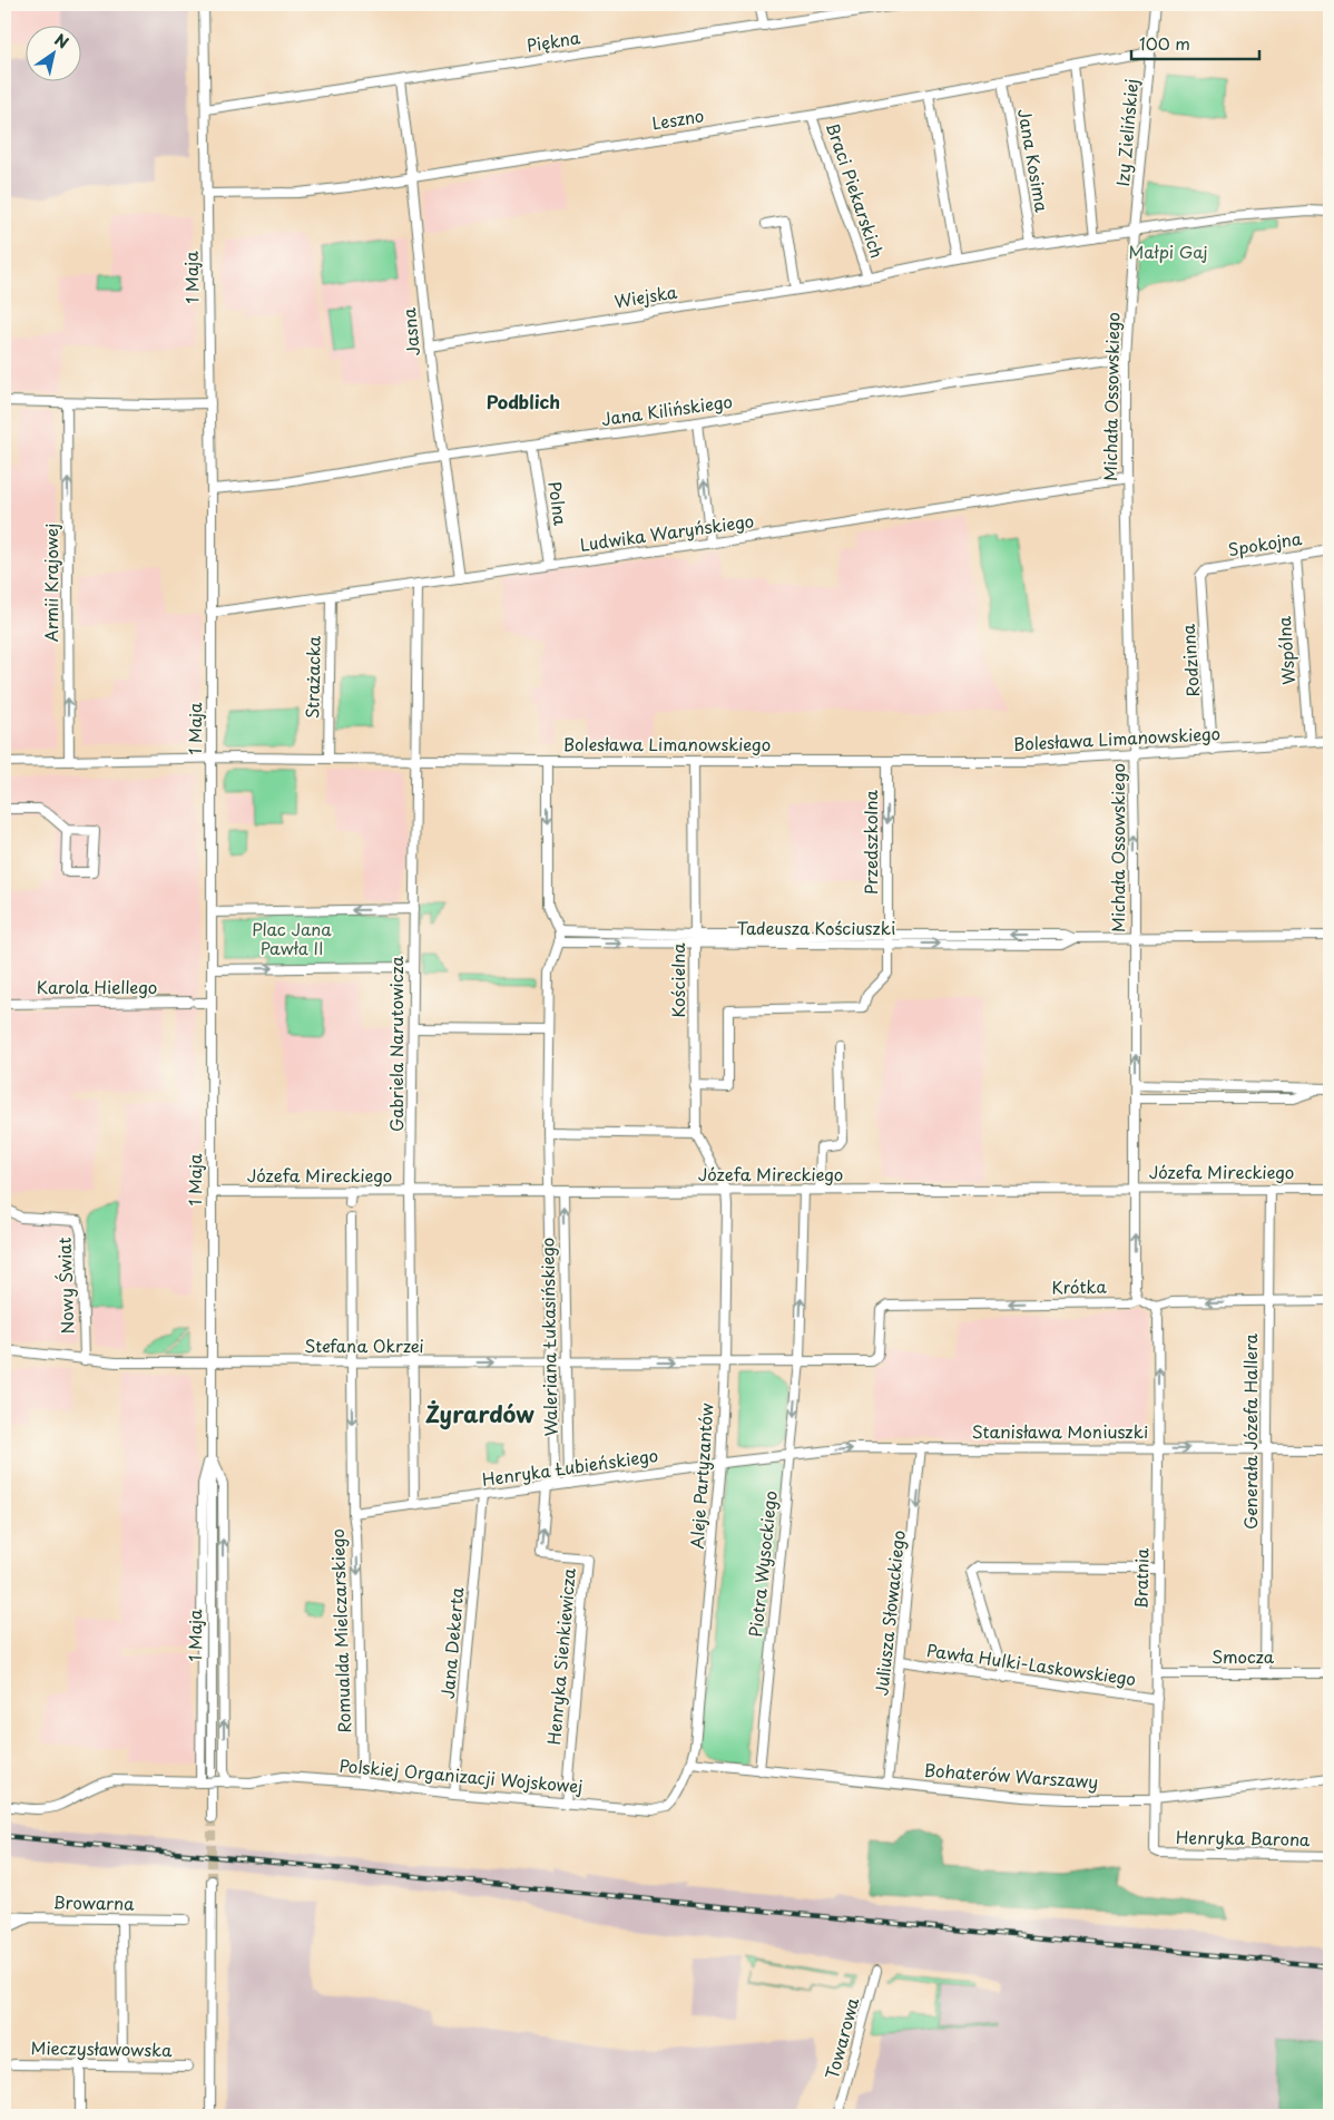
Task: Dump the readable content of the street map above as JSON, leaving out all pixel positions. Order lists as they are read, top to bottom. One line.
{"streets":{"street":["Piękna","Leszno","Izy Zielińskiej","Jana Kosima","Braci Piekarskich","1 Maja","Wiejska","Jasna","Michała Ossowskiego","Jana Kilińskiego","Polna","Ludwika Waryńskiego","Spokojna","Armii Krajowej","Wspólna","Rodzinna","Strażacka","Bolesława Limanowskiego","Przedszkolna","Tadeusza Kościuszki","Kościelna","Karola Hiellego","Gabriela Narutowicza","Józefa Mireckiego","Nowy Świat","Krótka","Waleriana Łukasińskiego","Stefana Okrzei","Generała Józefa Hallera","Stanisława Moniuszki","Henryka Łubieńskiego","Aleje Partyzantów","Piotra Wysockiego","Bratnia","Juliusza Słowackiego","Romualda Mielczarskiego","Jana Dekerta","Henryka Sienkiewicza","Smocza","Pawła Hulki-Laskowskiego","Polskiej Organizacji Wojskowej","Bohaterów Warszawy","Henryka Barona","Browarna","Towarowa","Mieczysławowska"]},"crossings":[["Piękna","1 Maja"],["Piękna","Jasna"],["Leszno","Izy Zielińskiej"],["Leszno","Jana Kosima"],["Leszno","Braci Piekarskich"],["Leszno","1 Maja"],["Leszno","Jasna"],["Izy Zielińskiej","Wiejska"],["Izy Zielińskiej","Michała Ossowskiego"],["Jana Kosima","Wiejska"],["Braci Piekarskich","Wiejska"],["1 Maja","Jana Kilińskiego"],["1 Maja","Ludwika Waryńskiego"],["1 Maja","Bolesława Limanowskiego"],["1 Maja","Karola Hiellego"],["1 Maja","Józefa Mireckiego"],["1 Maja","Stefana Okrzei"],["1 Maja","Polskiej Organizacji Wojskowej"],["Wiejska","Jasna"],["Wiejska","Michała Ossowskiego"],["Jasna","Jana Kilińskiego"],["Jasna","Ludwika Waryńskiego"],["Michała Ossowskiego","Jana Kilińskiego"],["Michała Ossowskiego","Ludwika Waryńskiego"],["Michała Ossowskiego","Bolesława Limanowskiego"],["Michała Ossowskiego","Tadeusza Kościuszki"],["Michała Ossowskiego","Józefa Mireckiego"],["Michała Ossowskiego","Krótka"],["Jana Kilińskiego","Polna"],["Polna","Ludwika Waryńskiego"],["Ludwika Waryńskiego","Strażacka"],["Ludwika Waryńskiego","Gabriela Narutowicza"],["Spokojna","Wspólna"],["Spokojna","Rodzinna"],["Armii Krajowej","Bolesława Limanowskiego"],["Wspólna","Bolesława Limanowskiego"],["Rodzinna","Bolesława Limanowskiego"],["Strażacka","Bolesława Limanowskiego"],["Bolesława Limanowskiego","Przedszkolna"],["Bolesława Limanowskiego","Kościelna"],["Bolesława Limanowskiego","Gabriela Narutowicza"],["Przedszkolna","Tadeusza Kościuszki"],["Przedszkolna","Kościelna"],["Tadeusza Kościuszki","Kościelna"],["Tadeusza Kościuszki","Waleriana Łukasińskiego"],["Kościelna","Józefa Mireckiego"],["Kościelna","Aleje Partyzantów"],["Gabriela Narutowicza","Józefa Mireckiego"],["Gabriela Narutowicza","Stefana Okrzei"],["Gabriela Narutowicza","Henryka Łubieńskiego"],["Józefa Mireckiego","Waleriana Łukasińskiego"],["Józefa Mireckiego","Generała Józefa Hallera"],["Józefa Mireckiego","Aleje Partyzantów"],["Józefa Mireckiego","Piotra Wysockiego"],["Nowy Świat","Stefana Okrzei"],["Krótka","Piotra Wysockiego"],["Waleriana Łukasińskiego","Stefana Okrzei"],["Waleriana Łukasińskiego","Henryka Łubieńskiego"],["Stefana Okrzei","Aleje Partyzantów"],["Stefana Okrzei","Romualda Mielczarskiego"],["Generała Józefa Hallera","Stanisława Moniuszki"],["Generała Józefa Hallera","Smocza"],["Stanisława Moniuszki","Henryka Łubieńskiego"],["Stanisława Moniuszki","Piotra Wysockiego"],["Stanisława Moniuszki","Bratnia"],["Stanisława Moniuszki","Juliusza Słowackiego"],["Henryka Łubieńskiego","Aleje Partyzantów"],["Henryka Łubieńskiego","Piotra Wysockiego"],["Henryka Łubieńskiego","Romualda Mielczarskiego"],["Henryka Łubieńskiego","Jana Dekerta"],["Henryka Łubieńskiego","Henryka Sienkiewicza"],["Aleje Partyzantów","Polskiej Organizacji Wojskowej"],["Aleje Partyzantów","Bohaterów Warszawy"],["Piotra Wysockiego","Bohaterów Warszawy"],["Bratnia","Smocza"],["Bratnia","Pawła Hulki-Laskowskiego"],["Bratnia","Bohaterów Warszawy"],["Bratnia","Henryka Barona"],["Juliusza Słowackiego","Pawła Hulki-Laskowskiego"],["Juliusza Słowackiego","Bohaterów Warszawy"],["Romualda Mielczarskiego","Polskiej Organizacji Wojskowej"],["Jana Dekerta","Polskiej Organizacji Wojskowej"],["Henryka Sienkiewicza","Polskiej Organizacji Wojskowej"],["Polskiej Organizacji Wojskowej","Bohaterów Warszawy"]],"one_way":["Michała Ossowskiego","Armii Krajowej","Przedszkolna","Krótka","Stefana Okrzei","Stanisława Moniuszki","Juliusza Słowackiego","Romualda Mielczarskiego","Henryka Sienkiewicza"],"districts":["Podblich","Żyrardów"],"parks":["Małpi Gaj","Plac Jana Pawła II"],"scale_bar":"100 m","north":"top right"}
